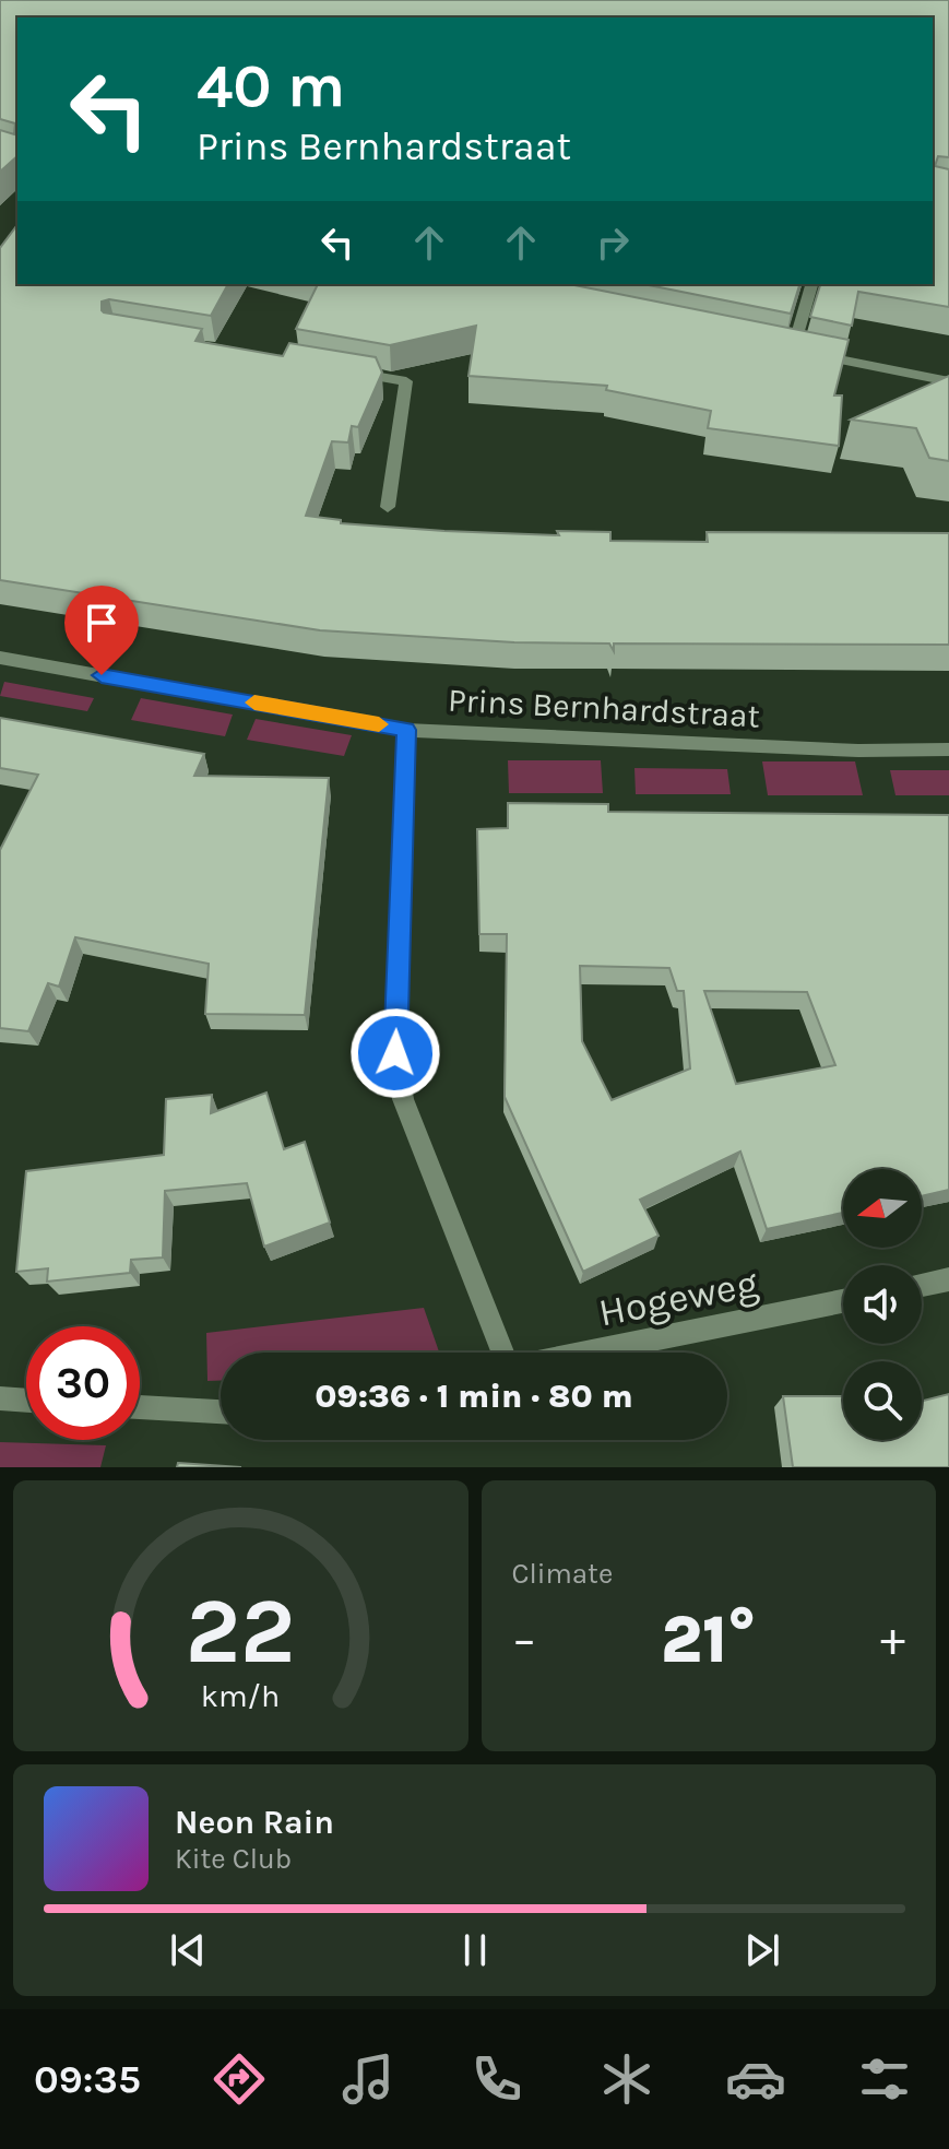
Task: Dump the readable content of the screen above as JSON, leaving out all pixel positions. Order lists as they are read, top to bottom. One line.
{"streets":{"street":["Prins Bernhardstraat","Hogeweg"]},"north":"left","page":{"turn":["40 m","Prins Bernhardstraat"],"limit":"30","trip":"09:36 · 1 min · 80 m","tile":"Climate","heat":["−","21°","+"],"song":["Neon Rain","Kite Club"],"tabs":"09:35","gauge":["22","km/h"]}}
